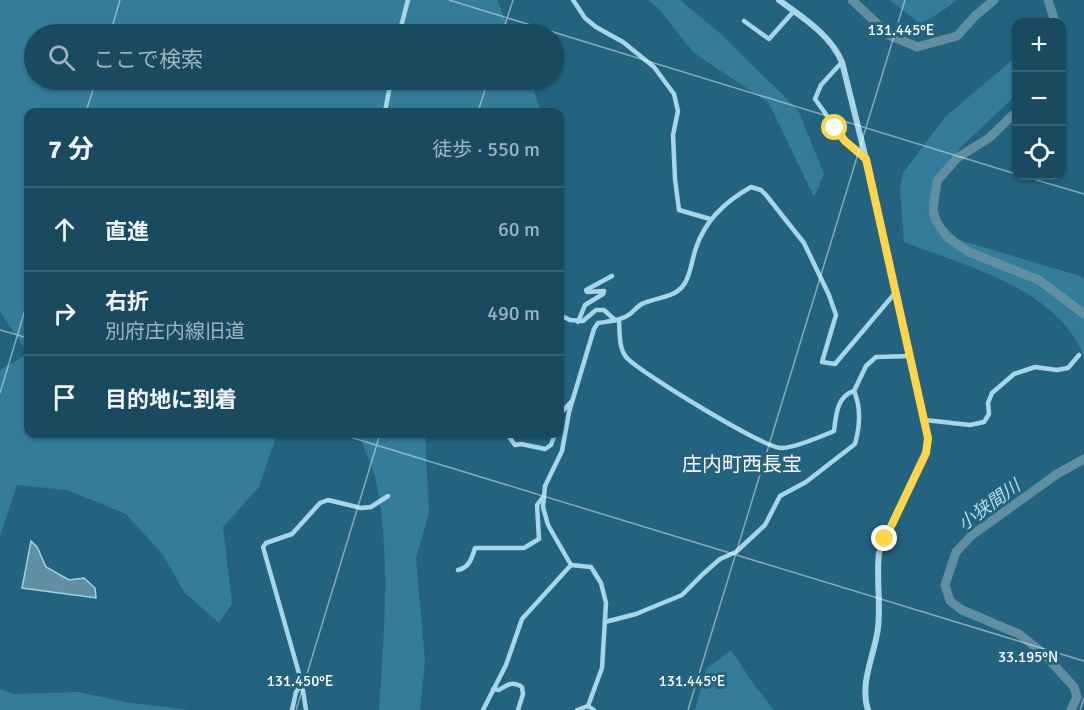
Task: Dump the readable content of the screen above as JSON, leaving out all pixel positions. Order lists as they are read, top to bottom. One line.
{"districts":["庄内町西長宝"],"water":["小狭間川"],"page":{"map_buttons":["+","−"],"search":"ここで検索","heading":["7 分","徒歩 · 550 m"],"list":[["直進","60 m"],["右折","別府庄内線旧道","490 m"],"目的地に到着"]},"coordinates":["131.445°E","33.195°N","131.450°E"]}
